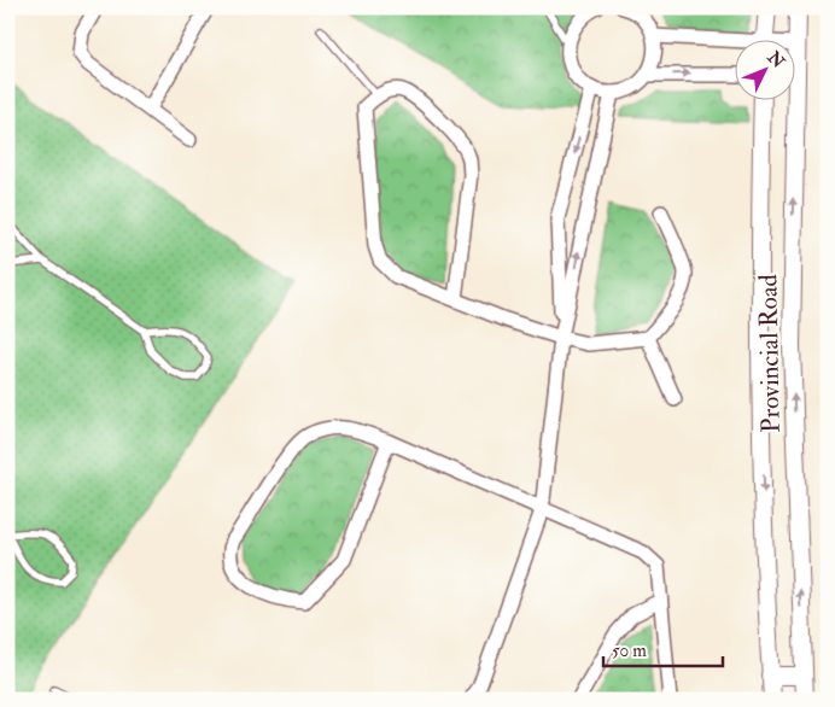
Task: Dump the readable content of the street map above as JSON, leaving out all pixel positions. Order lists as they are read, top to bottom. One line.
{"streets":{"street":["Provincial Road"]},"scale_bar":"50 m","north":"top right"}
